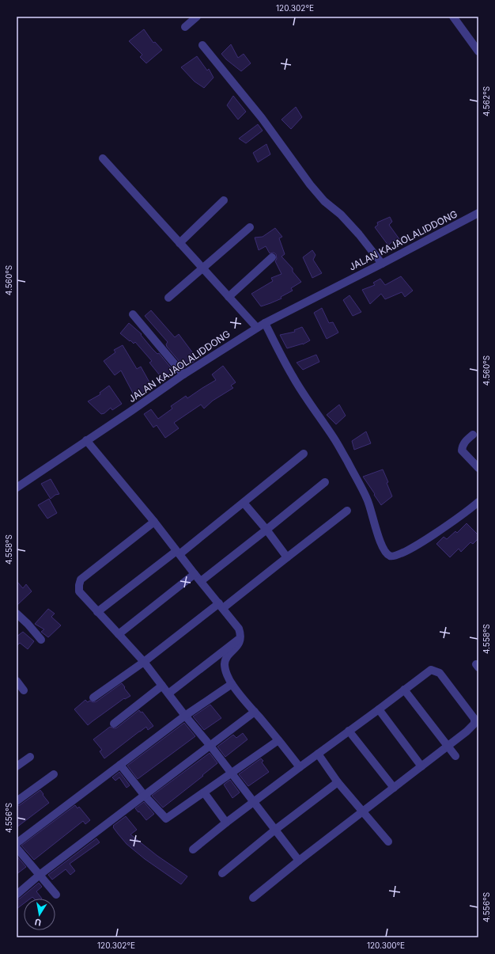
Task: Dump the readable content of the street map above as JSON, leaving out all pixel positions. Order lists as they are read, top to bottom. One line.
{"streets":{"street":["JALAN KAJAOLALIDDONG"]},"north":"bottom","coordinates":["120.302°E","4.562°S","4.560°S","4.558°S","4.556°S","120.300°E"]}
